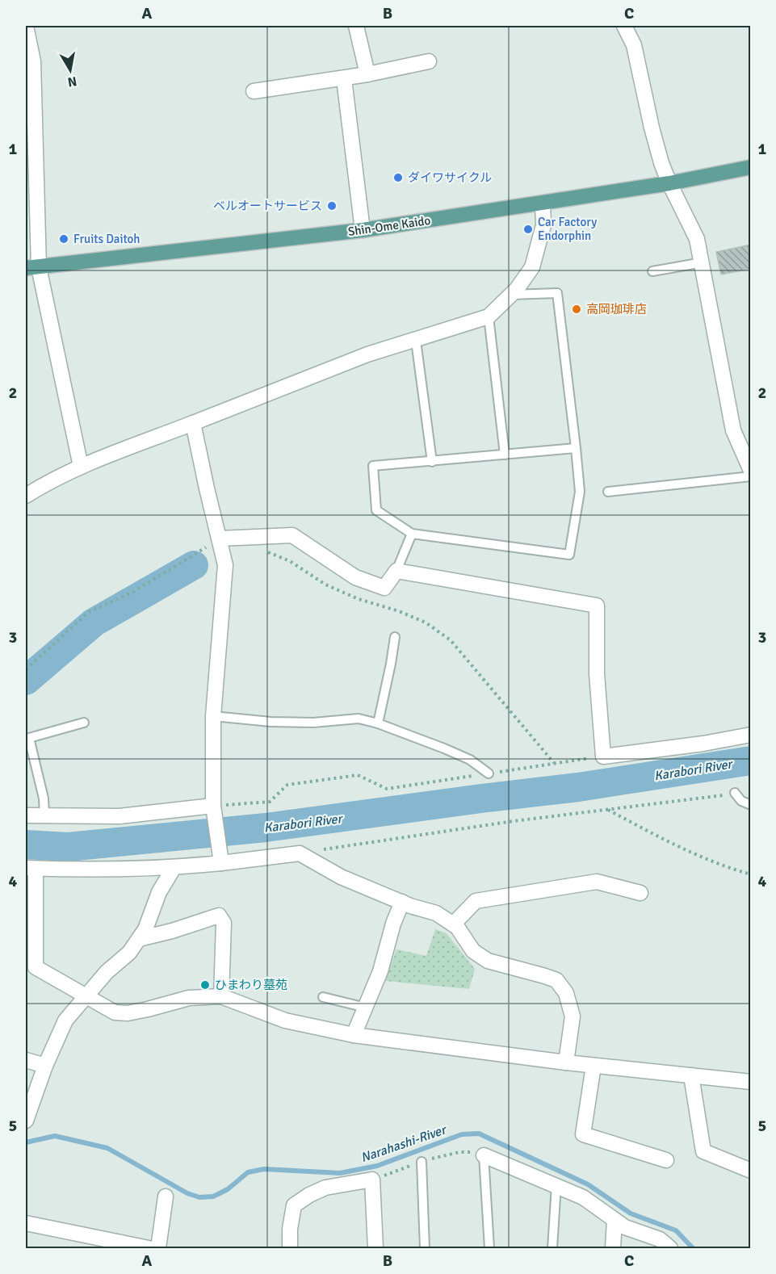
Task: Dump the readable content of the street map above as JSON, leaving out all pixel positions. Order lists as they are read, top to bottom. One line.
{"streets":{"main road":["Shin-Ome Kaido"]},"water":["Karabori River","Narahashi-River"],"places":["ダイワサイクル","ベルオートサービス","Car Factory Endorphin","Fruits Daitoh","高岡珈琲店","ひまわり墓苑"],"north":"bottom","grid":{"columns":["A","B","C"],"rows":["1","2","3","4","5"]}}
